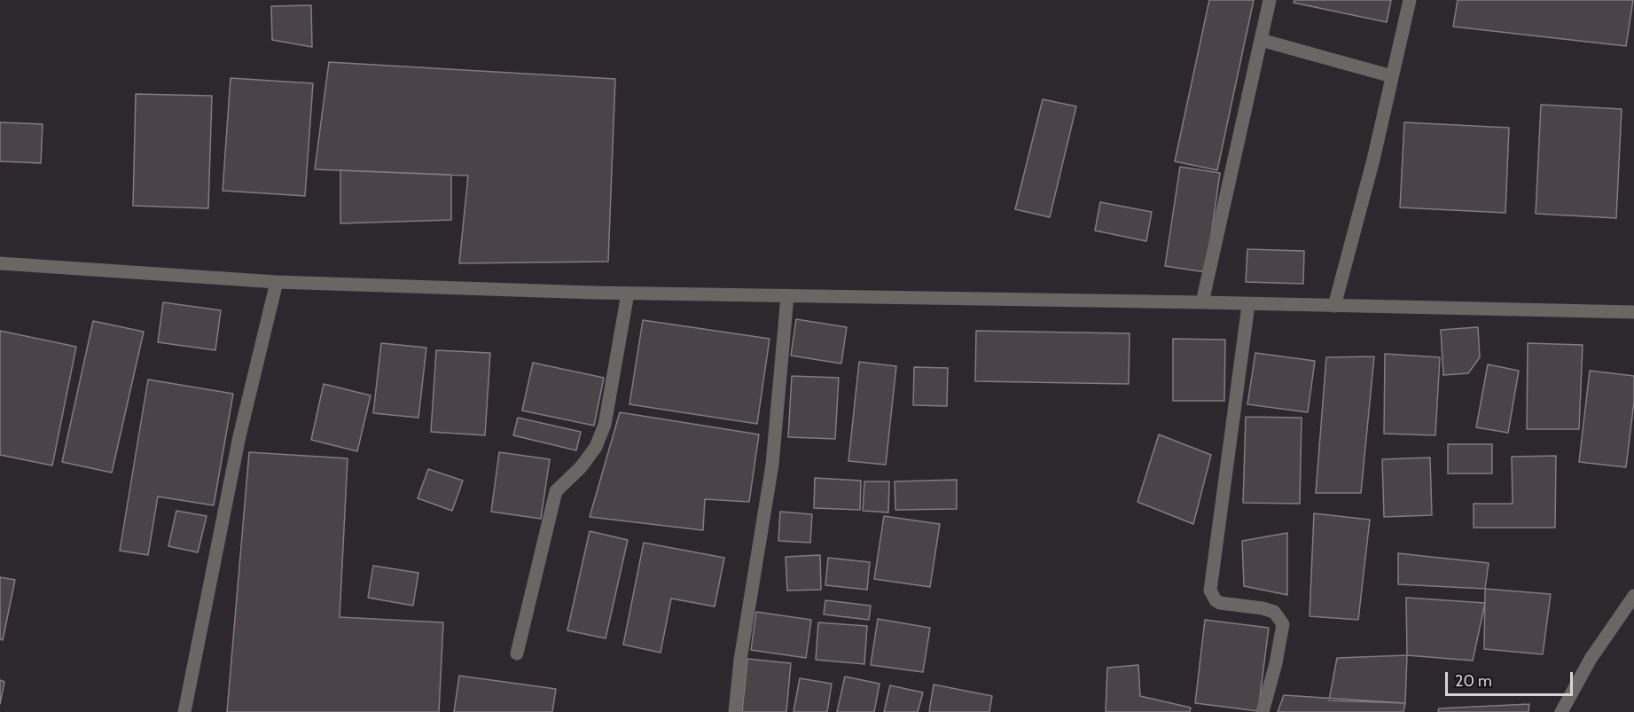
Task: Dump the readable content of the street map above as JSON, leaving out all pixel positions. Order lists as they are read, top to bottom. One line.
{"scale_bar":"20 m"}
